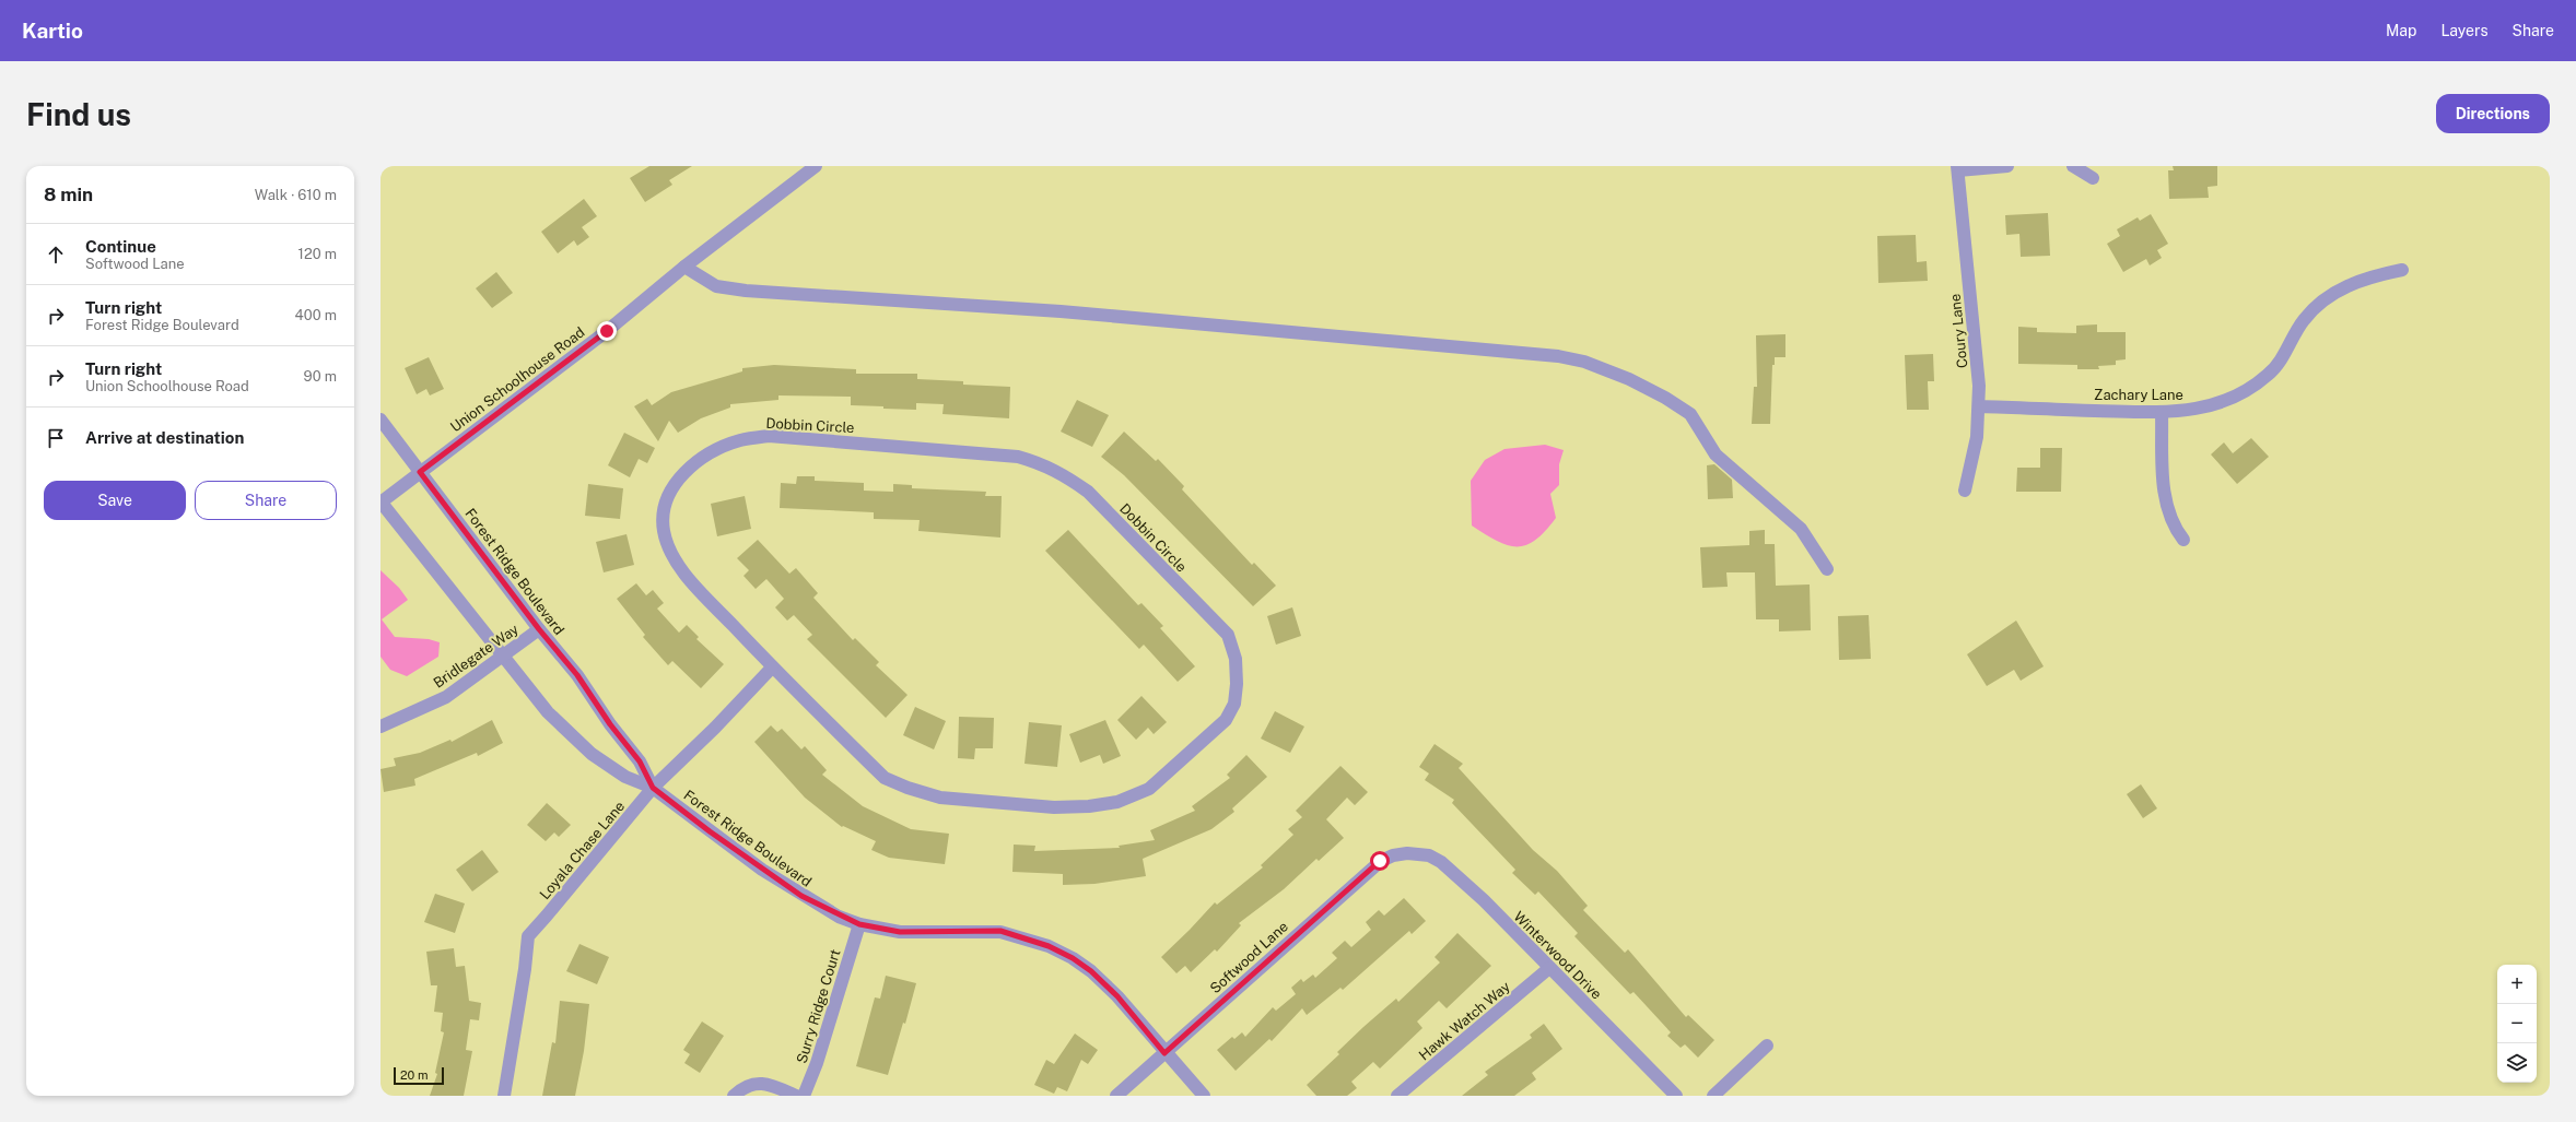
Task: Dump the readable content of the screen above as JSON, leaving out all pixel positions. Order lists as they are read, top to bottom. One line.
{"streets":{"street":["Coury Lane","Union Schoolhouse Road","Zachary Lane","Dobbin Circle","Forest Ridge Boulevard","Bridlegate Way","Loyala Chase Lane","Winterwood Drive","Softwood Lane","Surry Ridge Court","Hawk Watch Way"]},"crossings":[["Coury Lane","Zachary Lane"],["Union Schoolhouse Road","Forest Ridge Boulevard"],["Dobbin Circle","Loyala Chase Lane"],["Forest Ridge Boulevard","Bridlegate Way"],["Forest Ridge Boulevard","Loyala Chase Lane"],["Forest Ridge Boulevard","Softwood Lane"],["Forest Ridge Boulevard","Surry Ridge Court"],["Winterwood Drive","Softwood Lane"],["Winterwood Drive","Hawk Watch Way"]],"scale_bar":"20 m","page":{"header":"Kartio","nav":["Map","Layers","Share"],"buttons":["Directions",["Save","Share"]],"title":"Find us","heading":["8 min","Walk · 610 m"],"list":[["Continue","Softwood Lane","120 m"],["Turn right","Forest Ridge Boulevard","400 m"],["Turn right","Union Schoolhouse Road","90 m"],"Arrive at destination"],"map_buttons":["+","−"],"scale":"20 m"}}
